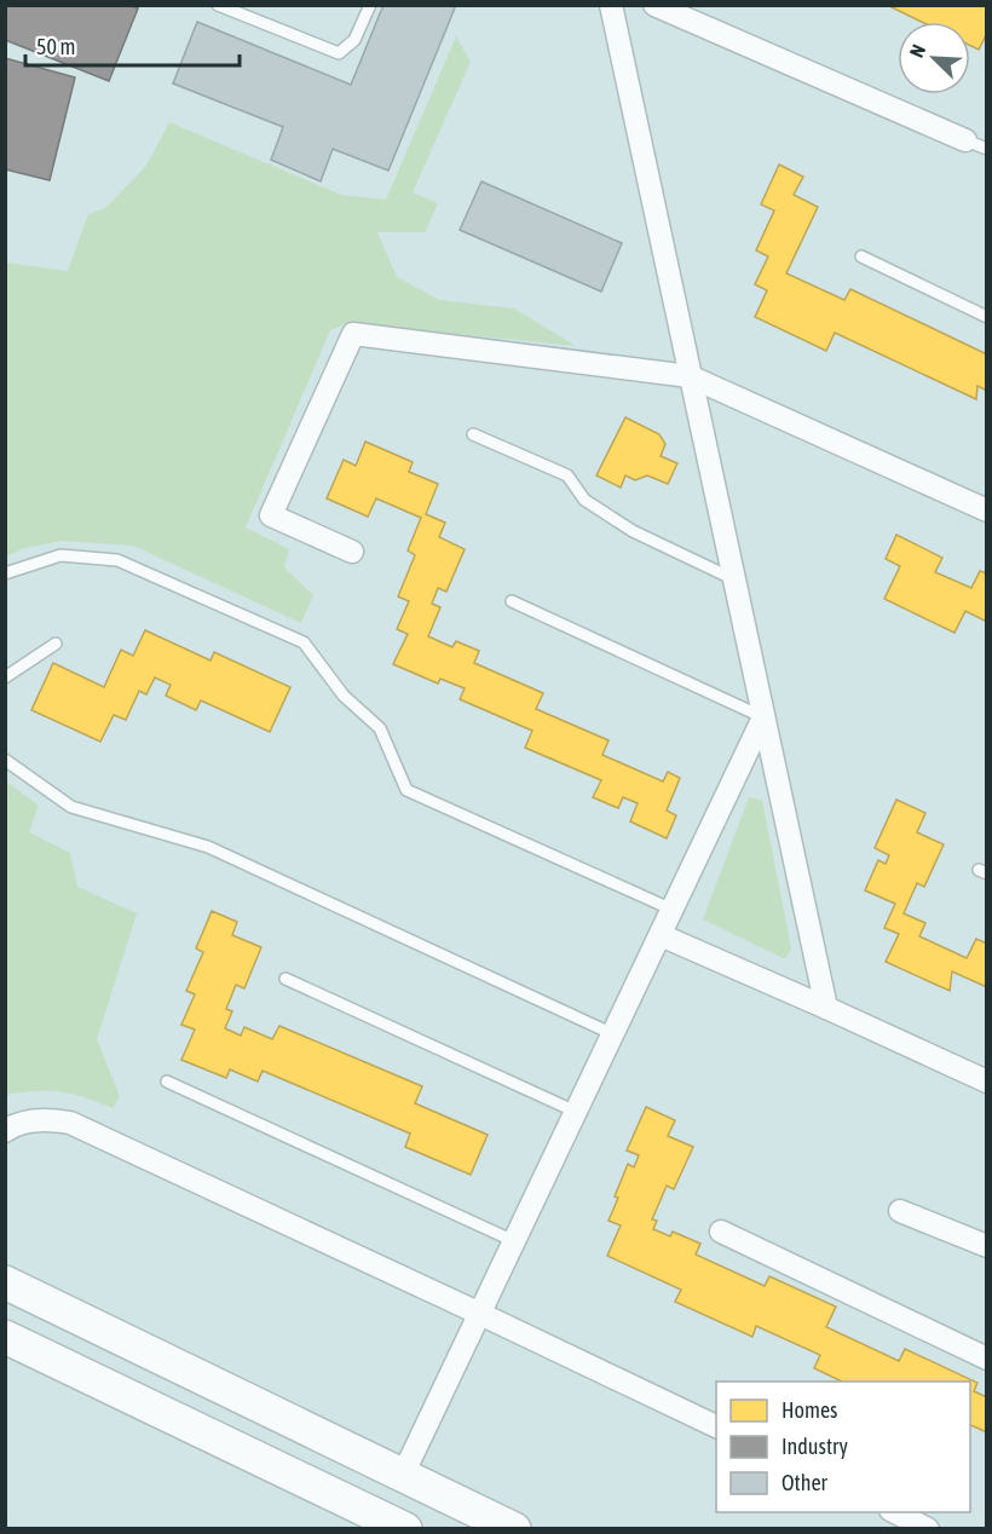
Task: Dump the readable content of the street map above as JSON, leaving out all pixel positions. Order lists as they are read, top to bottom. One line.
{"legend":["Homes","Industry","Other"],"scale_bar":"50 m","north":"top left"}
